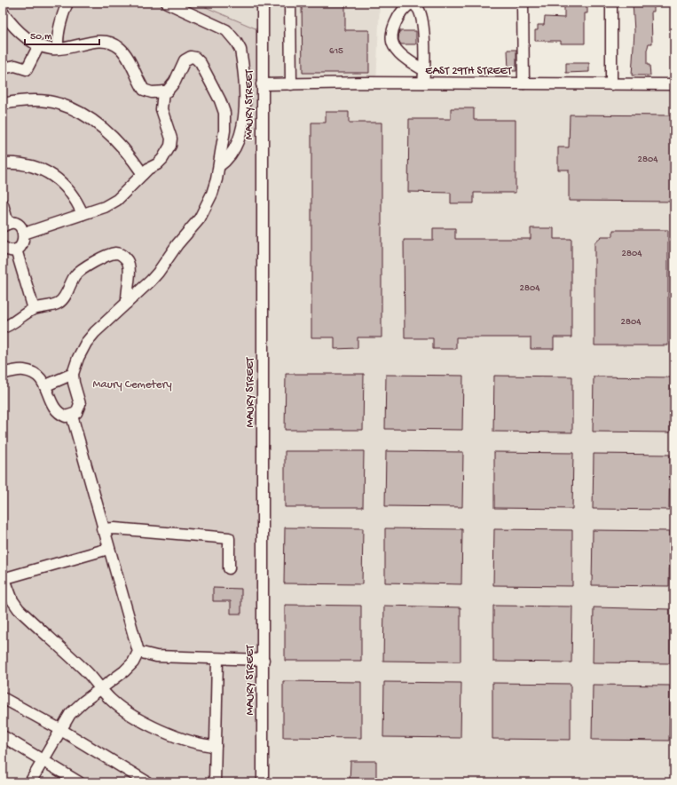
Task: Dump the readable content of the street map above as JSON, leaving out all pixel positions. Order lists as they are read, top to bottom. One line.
{"streets":{"street":["EAST 29TH STREET","MAURY STREET"]},"crossings":[["EAST 29TH STREET","MAURY STREET"]],"parks":["Maury Cemetery"],"house_numbers":["615","2804","2804","2804","2804"],"scale_bar":"50 m"}
